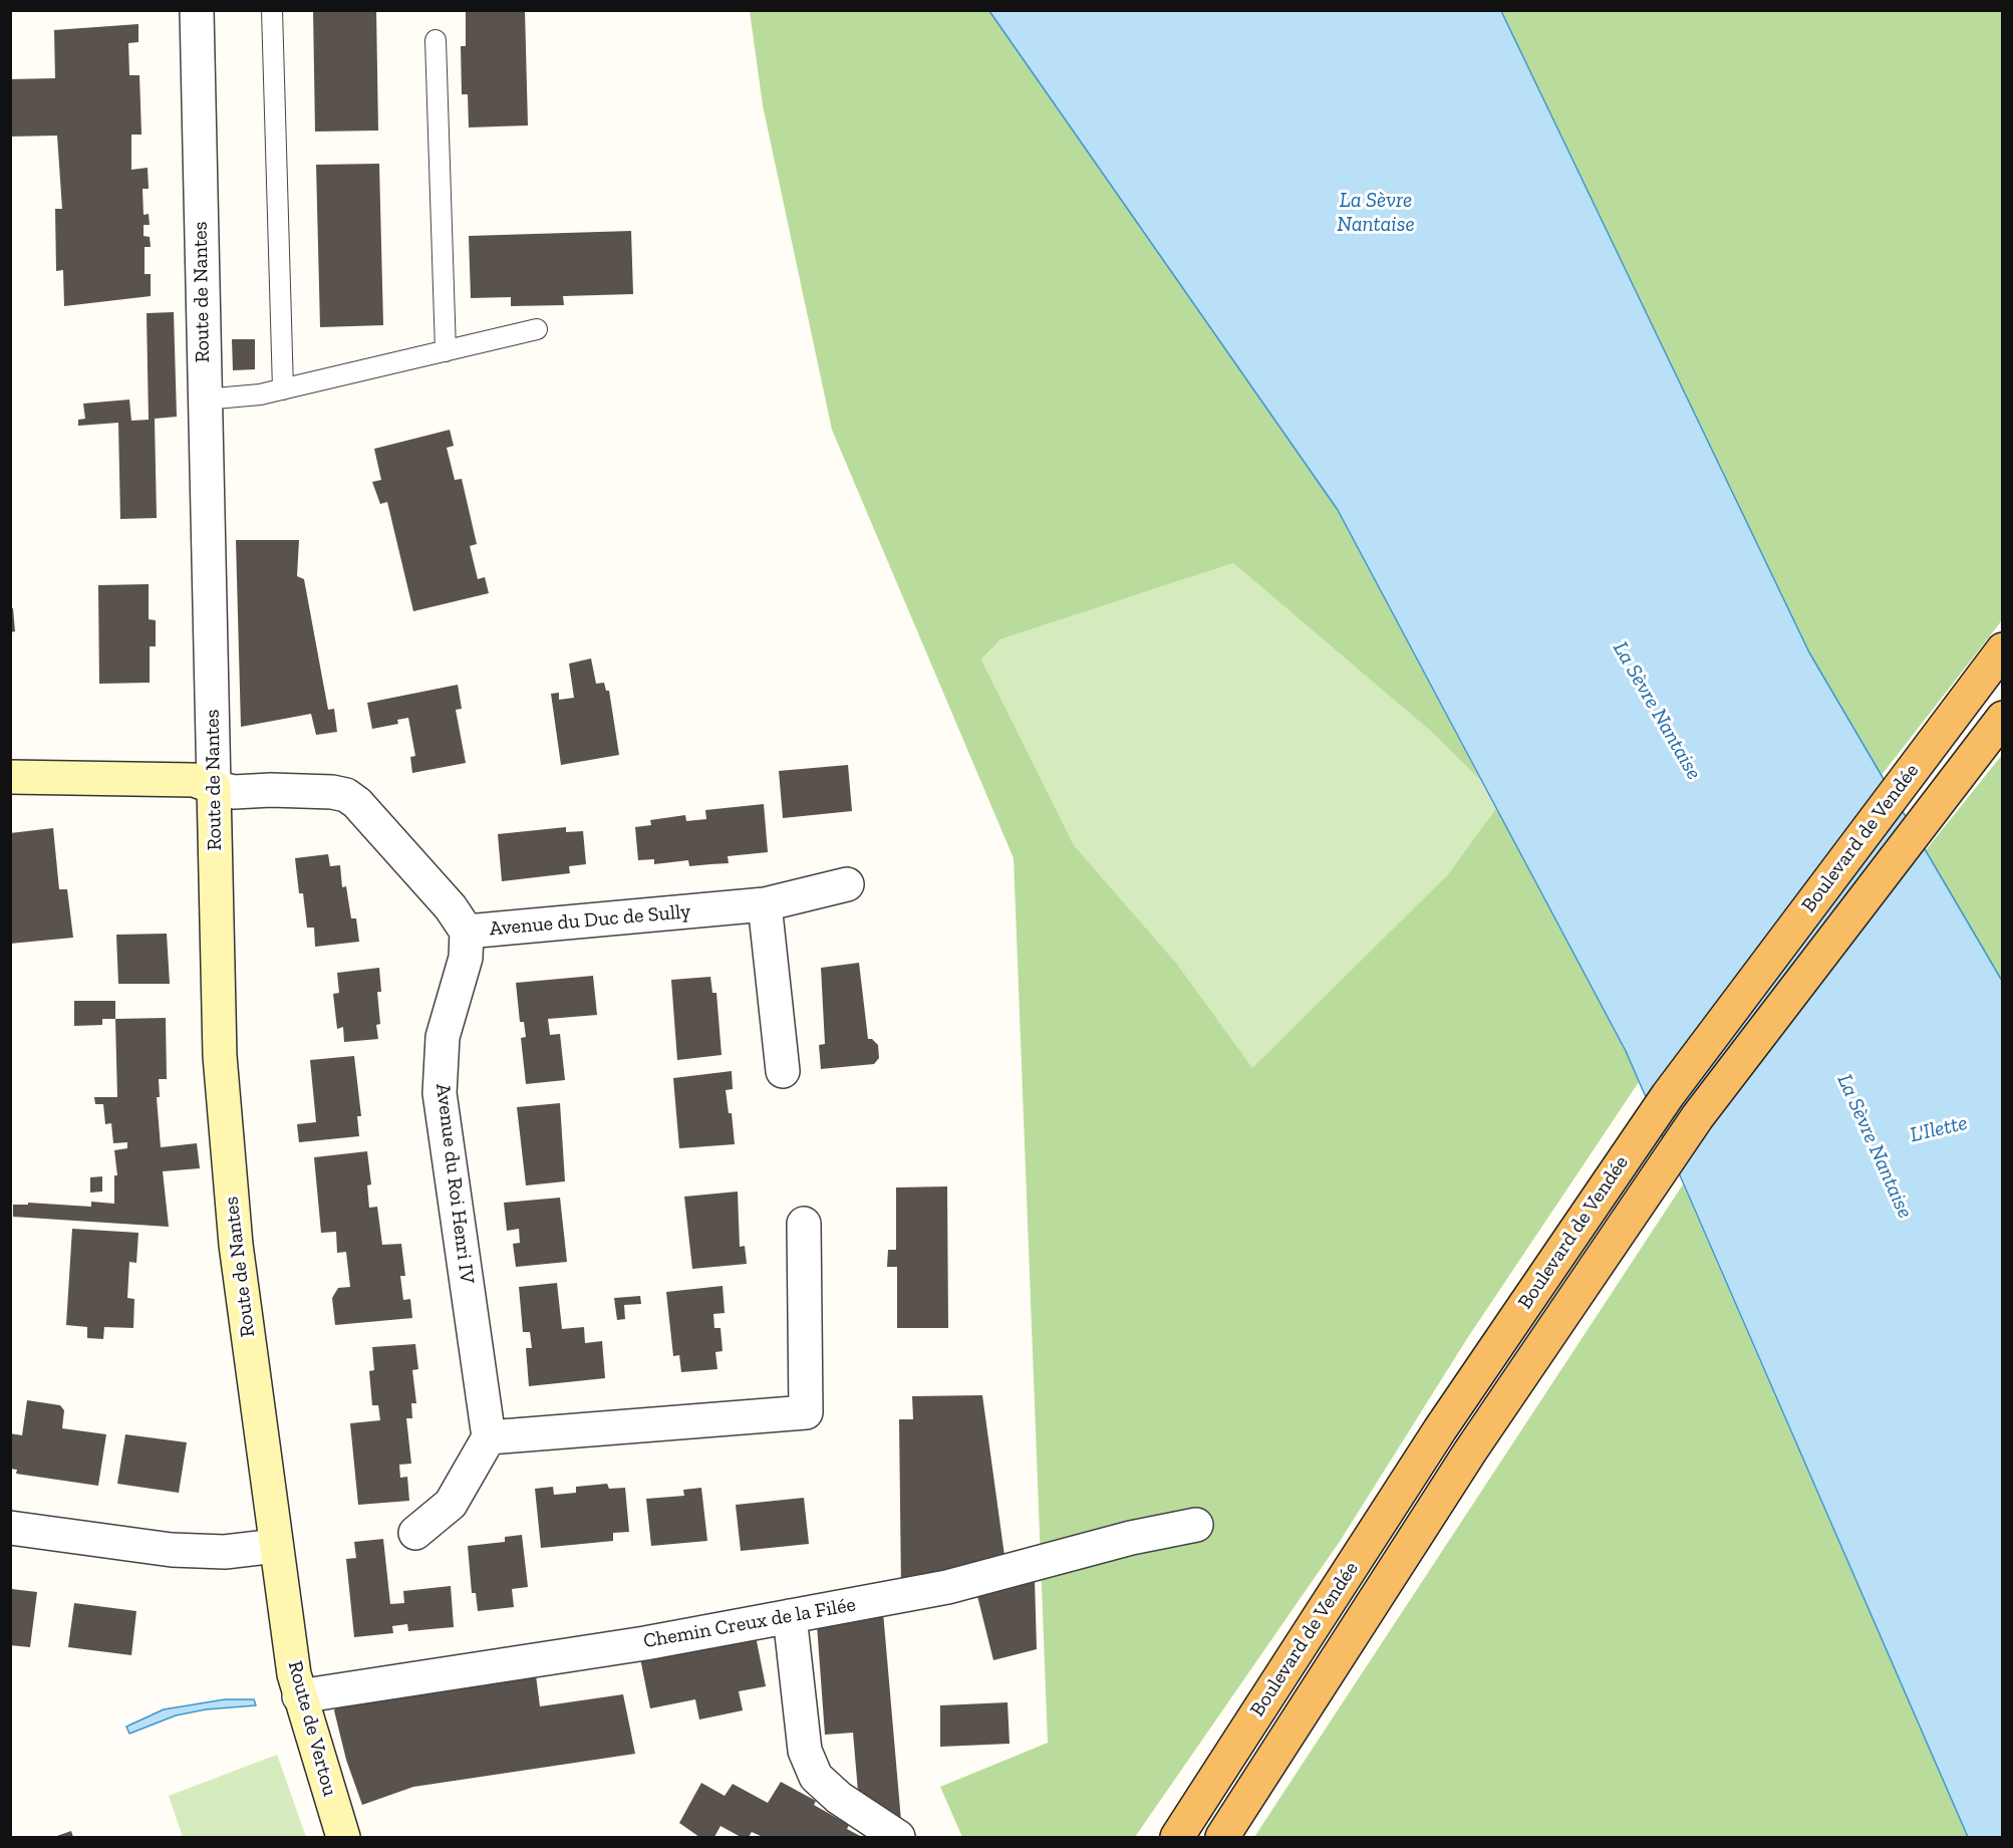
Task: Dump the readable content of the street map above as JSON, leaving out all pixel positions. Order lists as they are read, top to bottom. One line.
{"streets":{"highway":["Boulevard de Vendée"],"main road":["Route de Nantes","Route de Vertou"],"street":["Avenue du Duc de Sully","Avenue du Roi Henri IV","Chemin Creux de la Filée"]},"crossings":[["Route de Nantes","Avenue du Duc de Sully"],["Route de Nantes","Route de Vertou"],["Avenue du Duc de Sully","Avenue du Roi Henri IV"],["Chemin Creux de la Filée","Route de Vertou"]],"water":["La Sèvre Nantaise","L'Ilette"]}
